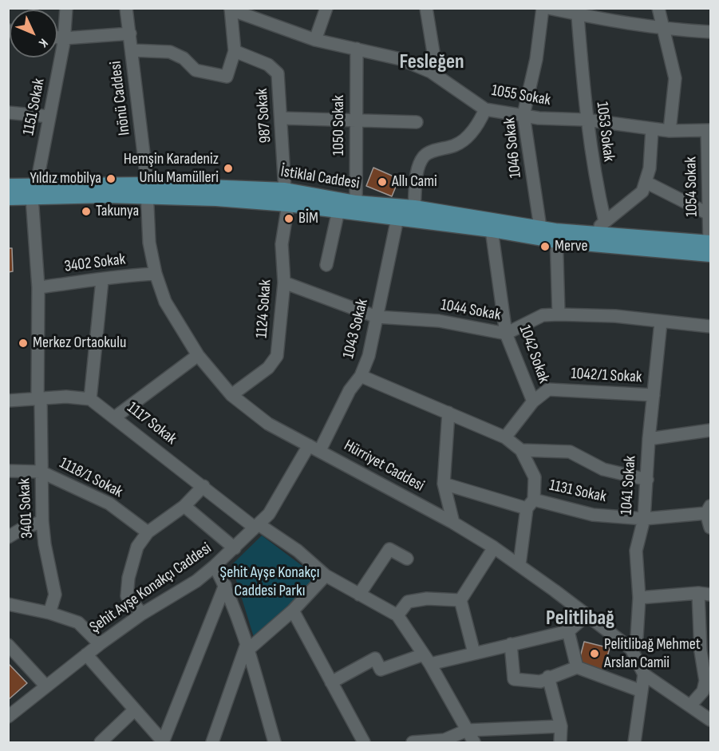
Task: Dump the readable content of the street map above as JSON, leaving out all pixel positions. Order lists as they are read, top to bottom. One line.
{"streets":{"main road":["İstiklal Caddesi"],"street":["1055 Sokak","Inönü Caddesi","1151 Sokak","987 Sokak","1050 Sokak","1053 Sokak","1046 Sokak","1054 Sokak","3402 Sokak","1124 Sokak","1044 Sokak","1043 Sokak","1042 Sokak","1042/1 Sokak","1117 Sokak","Hürriyet Caddesi","1118/1 Sokak","1041 Sokak","1131 Sokak","3401 Sokak","Şehit Ayşe Konakçı Caddesi"]},"crossings":[["1055 Sokak","1050 Sokak"],["1055 Sokak","1053 Sokak"],["1055 Sokak","1046 Sokak"],["1055 Sokak","1054 Sokak"],["1055 Sokak","1043 Sokak"],["Inönü Caddesi","İstiklal Caddesi"],["Inönü Caddesi","Hürriyet Caddesi"],["1151 Sokak","İstiklal Caddesi"],["1151 Sokak","3401 Sokak"],["987 Sokak","İstiklal Caddesi"],["1050 Sokak","İstiklal Caddesi"],["1046 Sokak","İstiklal Caddesi"],["İstiklal Caddesi","1054 Sokak"],["İstiklal Caddesi","1124 Sokak"],["İstiklal Caddesi","1043 Sokak"],["İstiklal Caddesi","1042 Sokak"],["İstiklal Caddesi","Hürriyet Caddesi"],["3402 Sokak","Hürriyet Caddesi"],["3402 Sokak","3401 Sokak"],["1124 Sokak","1044 Sokak"],["1124 Sokak","Hürriyet Caddesi"],["1044 Sokak","1043 Sokak"],["1044 Sokak","1042 Sokak"],["1044 Sokak","1041 Sokak"],["1043 Sokak","Hürriyet Caddesi"],["1043 Sokak","Şehit Ayşe Konakçı Caddesi"],["1042 Sokak","1042/1 Sokak"],["1042/1 Sokak","1041 Sokak"],["1117 Sokak","3401 Sokak"],["1117 Sokak","Şehit Ayşe Konakçı Caddesi"],["Hürriyet Caddesi","1041 Sokak"],["Hürriyet Caddesi","Şehit Ayşe Konakçı Caddesi"],["1118/1 Sokak","3401 Sokak"],["1041 Sokak","1131 Sokak"]],"districts":["Fesleğen","Pelitlibağ"],"parks":["Şehit Ayşe Konakçı Caddesi Parkı"],"places":["Hemşin Karadeniz Unlu Mamülleri","Yıldız mobilya","Allı Cami","Takunya","BİM","Merve","Merkez Ortaokulu","Pelitlibağ Mehmet Arslan Camii"],"north":"bottom right"}
